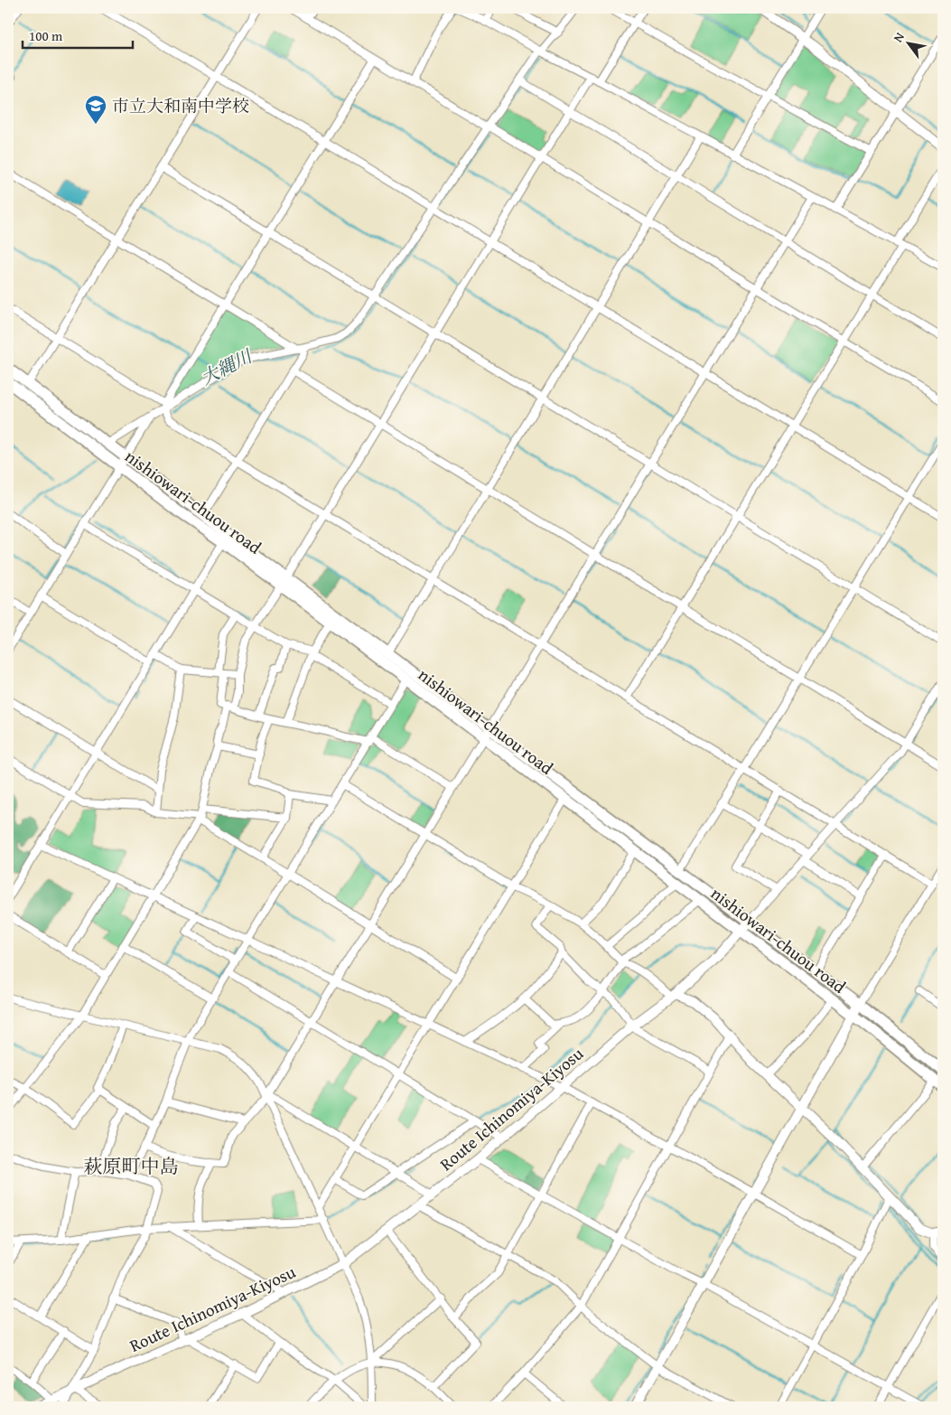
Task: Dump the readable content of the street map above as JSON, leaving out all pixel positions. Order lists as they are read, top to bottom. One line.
{"streets":{"main road":["nishiowari-chuou road","Route Ichinomiya-Kiyosu"]},"crossings":[["nishiowari-chuou road","Route Ichinomiya-Kiyosu"]],"districts":["萩原町中島"],"water":["大縄川"],"places":{"school or university":["市立大和南中学校"]},"scale_bar":"100 m","north":"top left"}
